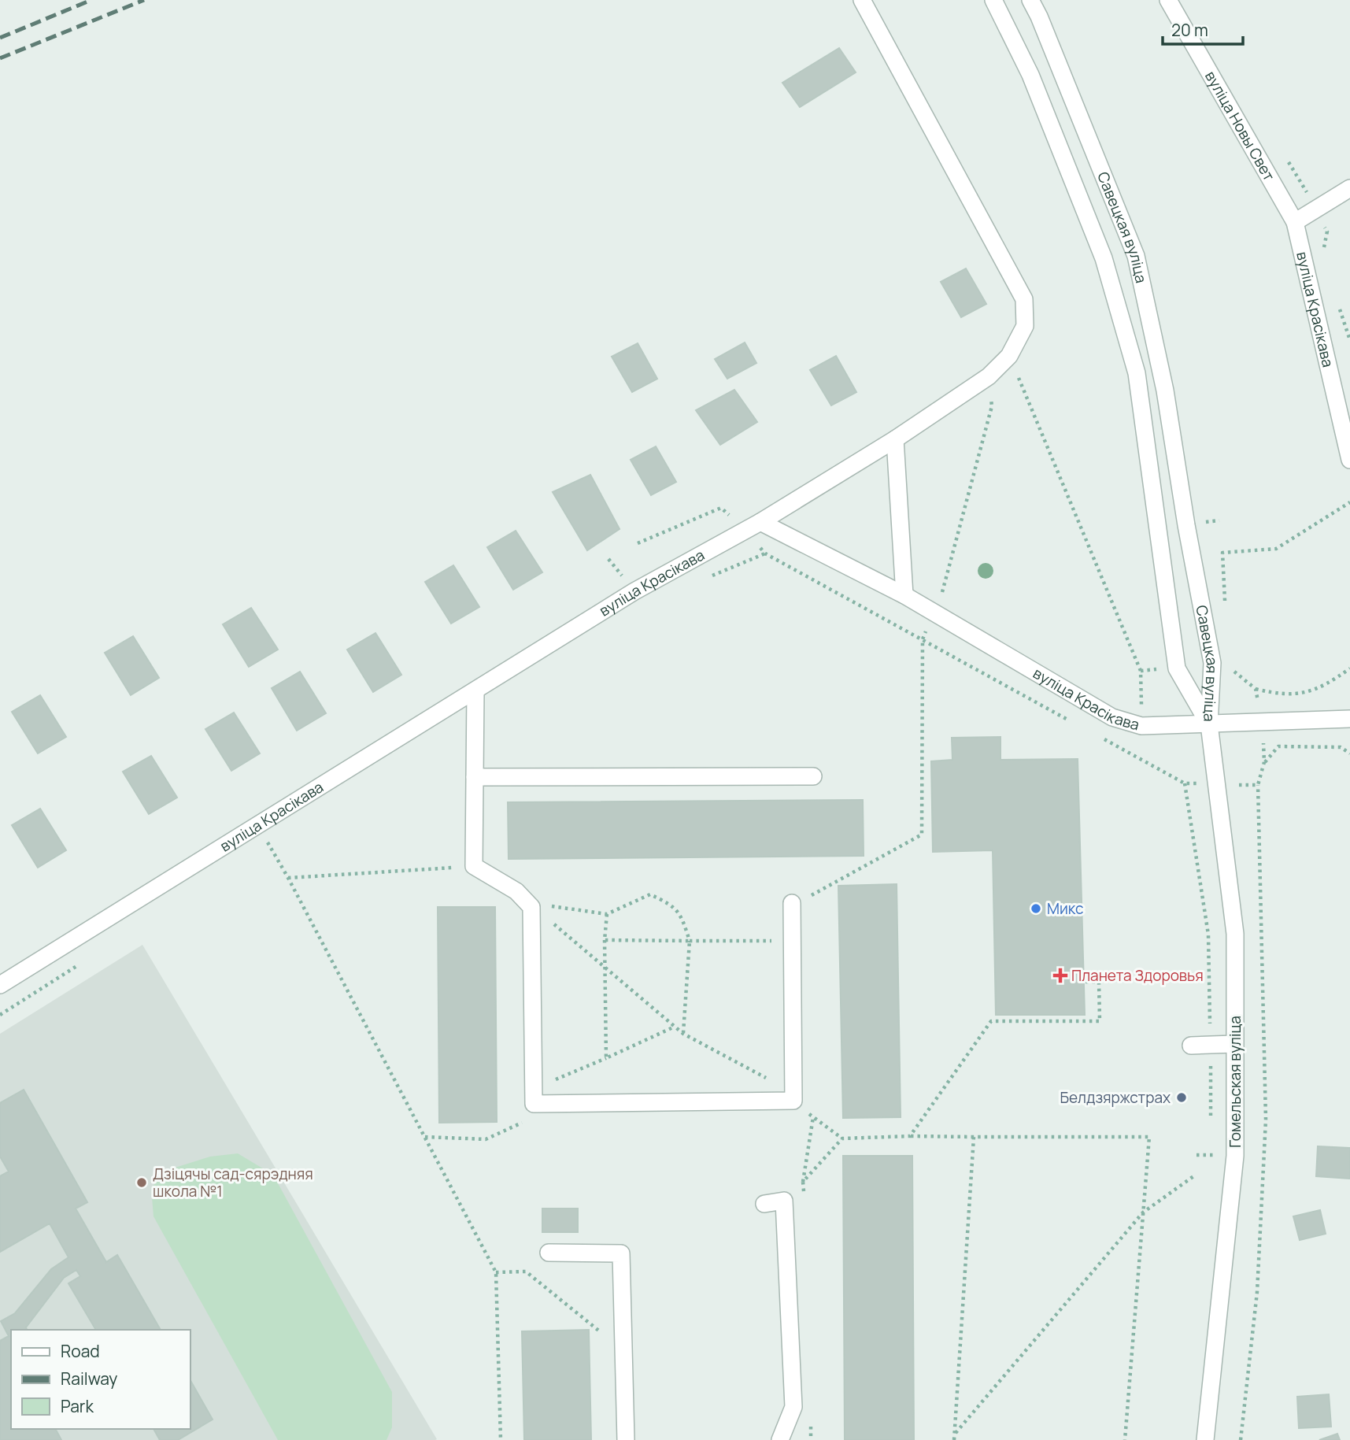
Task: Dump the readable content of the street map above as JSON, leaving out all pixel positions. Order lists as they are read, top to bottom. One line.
{"streets":{"street":["вуліца Новы Свет","Савецкая вуліца","вуліца Красікава","Гомельская вуліца"]},"crossings":[["вуліца Новы Свет","вуліца Красікава"],["Савецкая вуліца","вуліца Красікава"],["Савецкая вуліца","Гомельская вуліца"],["вуліца Красікава","Гомельская вуліца"]],"places":{"other":["Микс","Белдзяржстрах","Дзіцячы сад-сярэдняя школа №1"],"health":["Планета Здоровья"]},"legend":["Road","Railway","Park"],"scale_bar":"20 m"}
